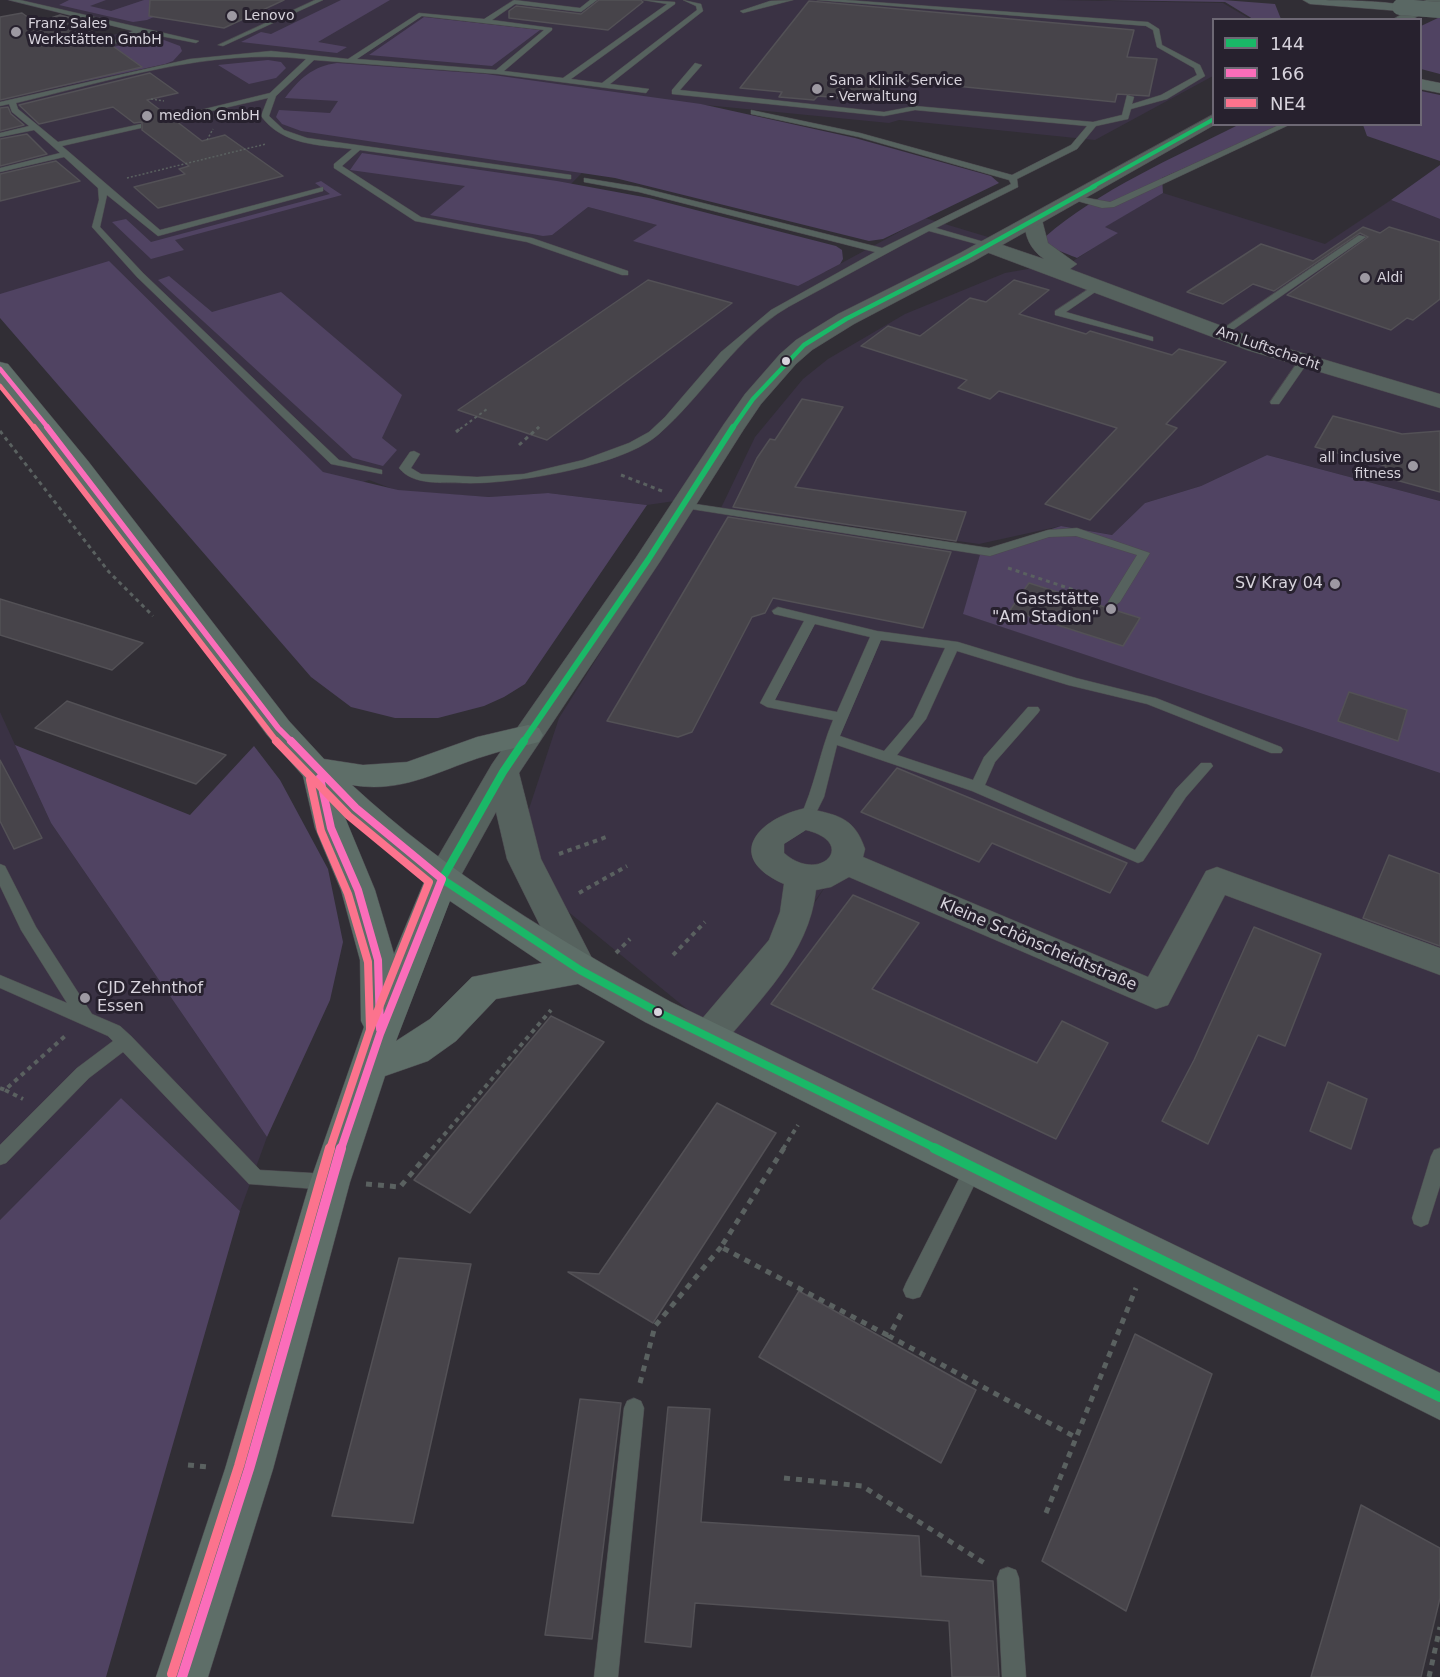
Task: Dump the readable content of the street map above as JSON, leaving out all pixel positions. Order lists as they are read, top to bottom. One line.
{"streets":{"street":["Am Luftschacht","Kleine Schönscheidtstraße"]},"places":["Lenovo","Franz Sales Werkstätten GmbH","Sana Klinik Service - Verwaltung","medion GmbH","Aldi","all inclusive fitness","SV Kray 04","Gaststätte \"Am Stadion\"","CJD Zehnthof Essen"],"lines":["transit line 144","transit line 166","transit line NE4"],"legend":["144","166","NE4"]}
